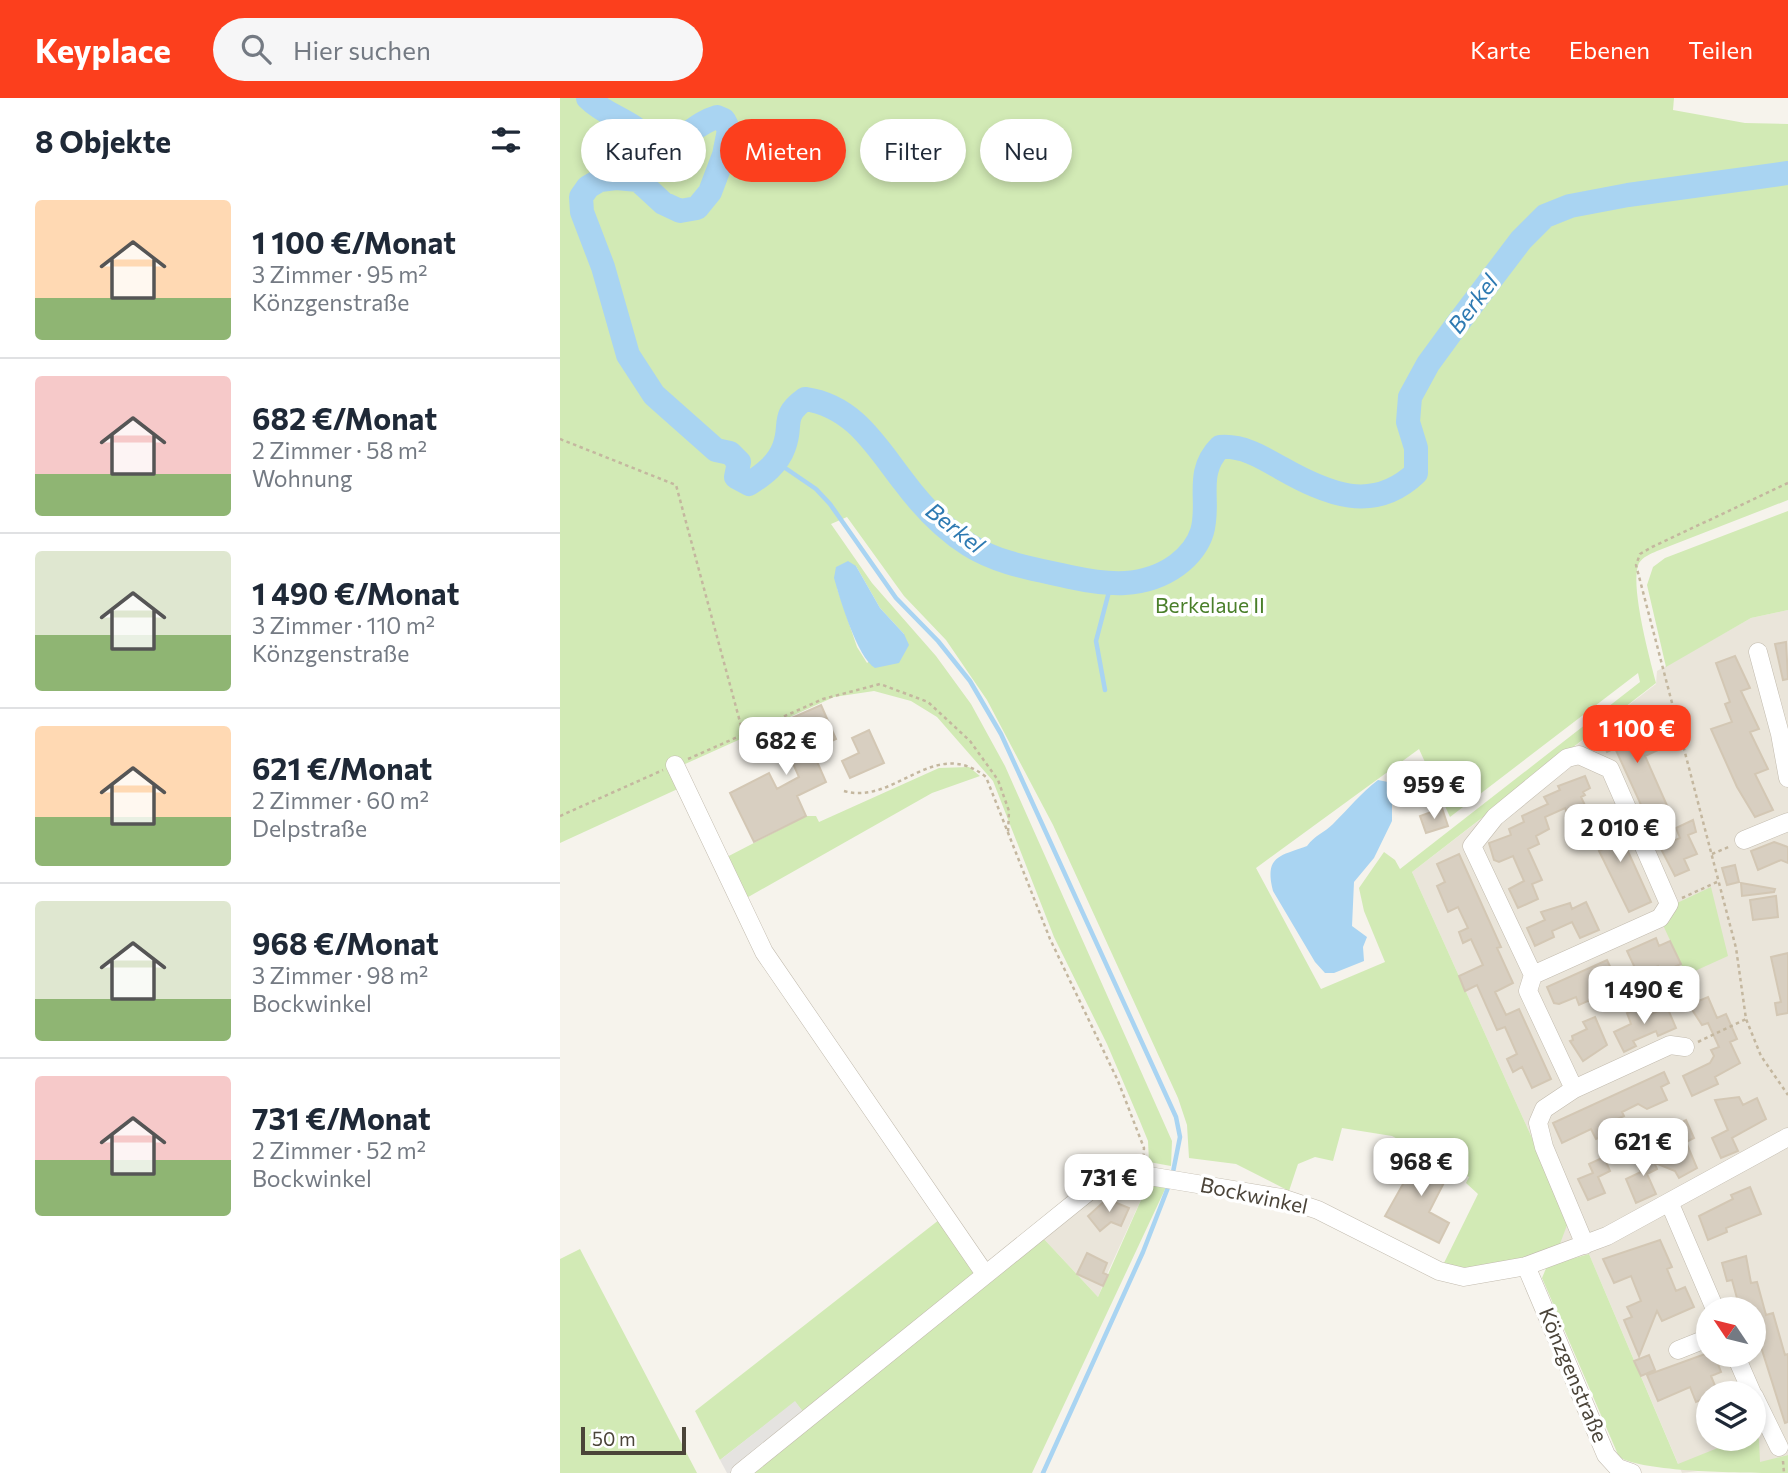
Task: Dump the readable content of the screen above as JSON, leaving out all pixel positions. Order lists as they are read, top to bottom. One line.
{"streets":{"street":["Bockwinkel","Könzgenstraße"]},"crossings":[["Bockwinkel","Könzgenstraße"]],"water":["Berkel"],"parks":["Berkelaue II"],"scale_bar":"50 m","north":"top left","page":{"header":"Keyplace","search":"Hier suchen","nav":["Karte","Ebenen","Teilen"],"heading":"8 Objekte","chip":["Kaufen","Mieten","Filter","Neu"],"list":[{"name":"1 100 €/Monat","note":"3 Zimmer · 95 m² · Könzgenstraße"},{"name":"682 €/Monat","note":"2 Zimmer · 58 m² · Wohnung"},{"name":"1 490 €/Monat","note":"3 Zimmer · 110 m² · Könzgenstraße"},{"name":"621 €/Monat","note":"2 Zimmer · 60 m² · Delpstraße"},{"name":"968 €/Monat","note":"3 Zimmer · 98 m² · Bockwinkel"},{"name":"731 €/Monat","note":"2 Zimmer · 52 m² · Bockwinkel"}],"price":["1 100 €","682 €","959 €","2 010 €","1 490 €","621 €","968 €","731 €"],"scale":"50 m"}}
